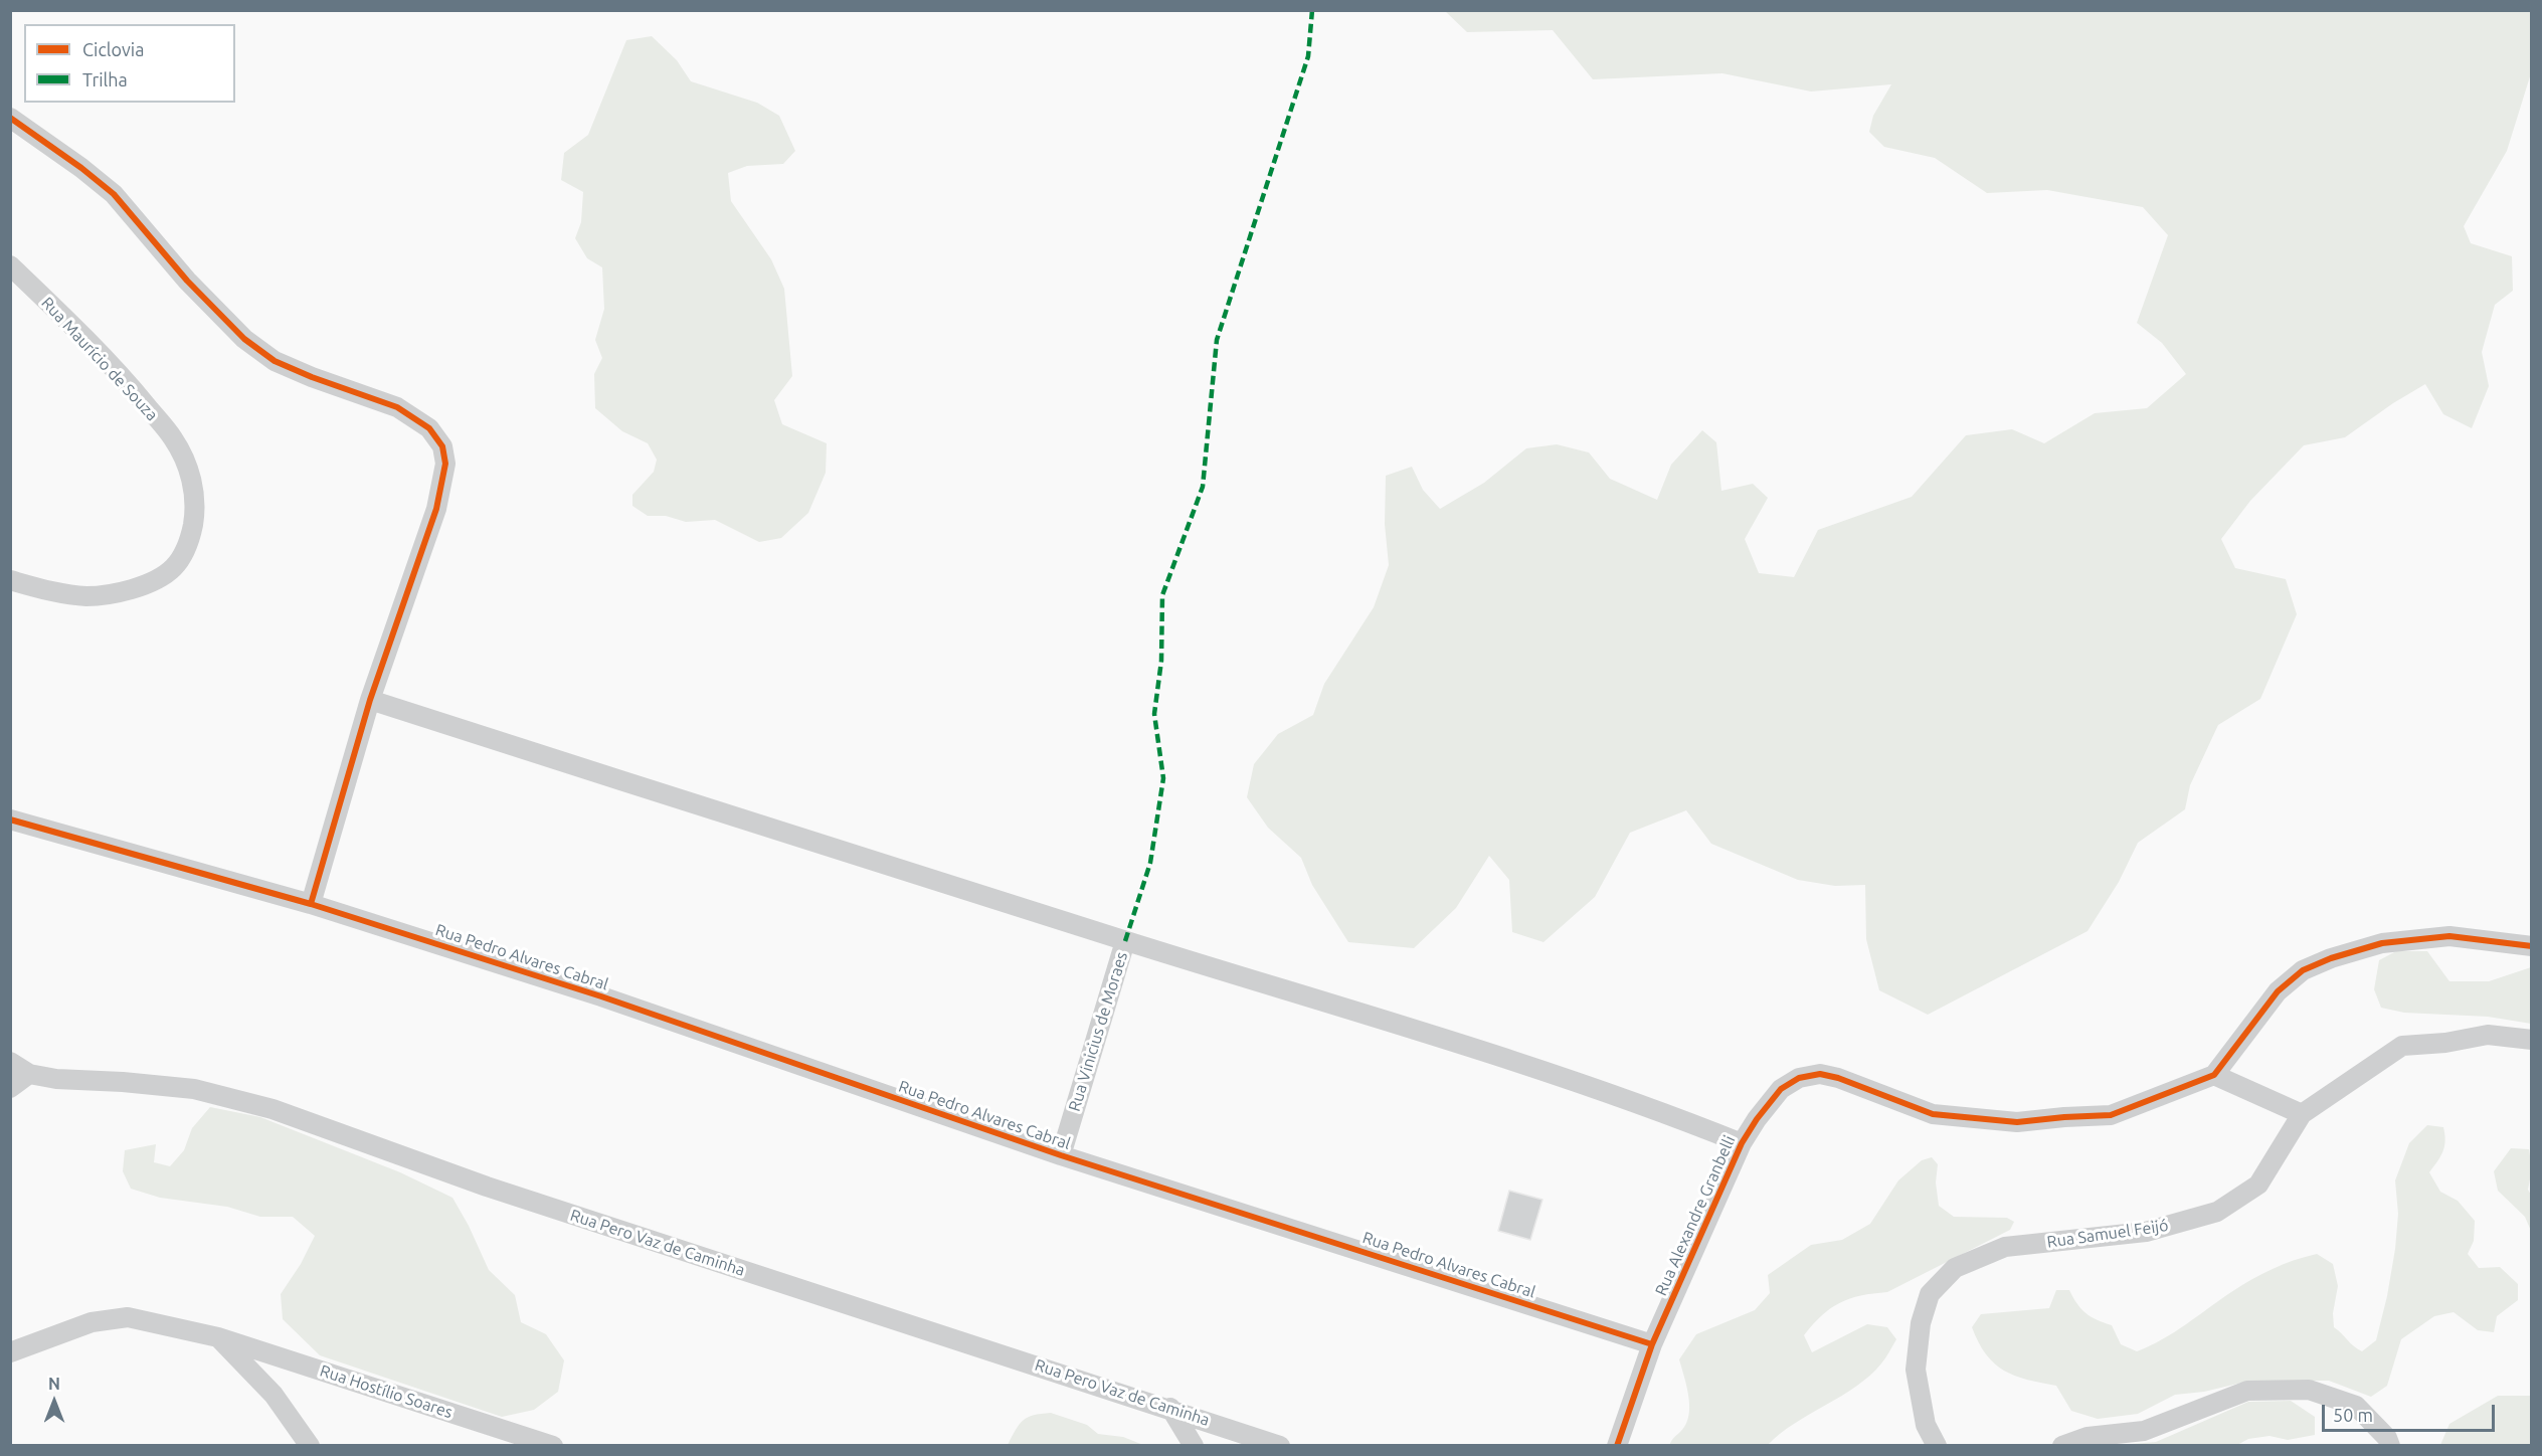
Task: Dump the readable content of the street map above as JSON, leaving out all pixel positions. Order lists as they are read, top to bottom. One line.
{"streets":{"street":["Rua Maurício de Souza","Rua Pedro Alvares Cabral","Rua Vinicius de Moraes","Rua Alexandre Granbelli","Rua Samuel Feijó","Rua Pero Vaz de Caminha","Rua Hostílio Soares"]},"crossings":[["Rua Pedro Alvares Cabral","Rua Vinicius de Moraes"],["Rua Pedro Alvares Cabral","Rua Alexandre Granbelli"]],"legend":["Ciclovia","Trilha"],"scale_bar":"50 m","north":"top"}
